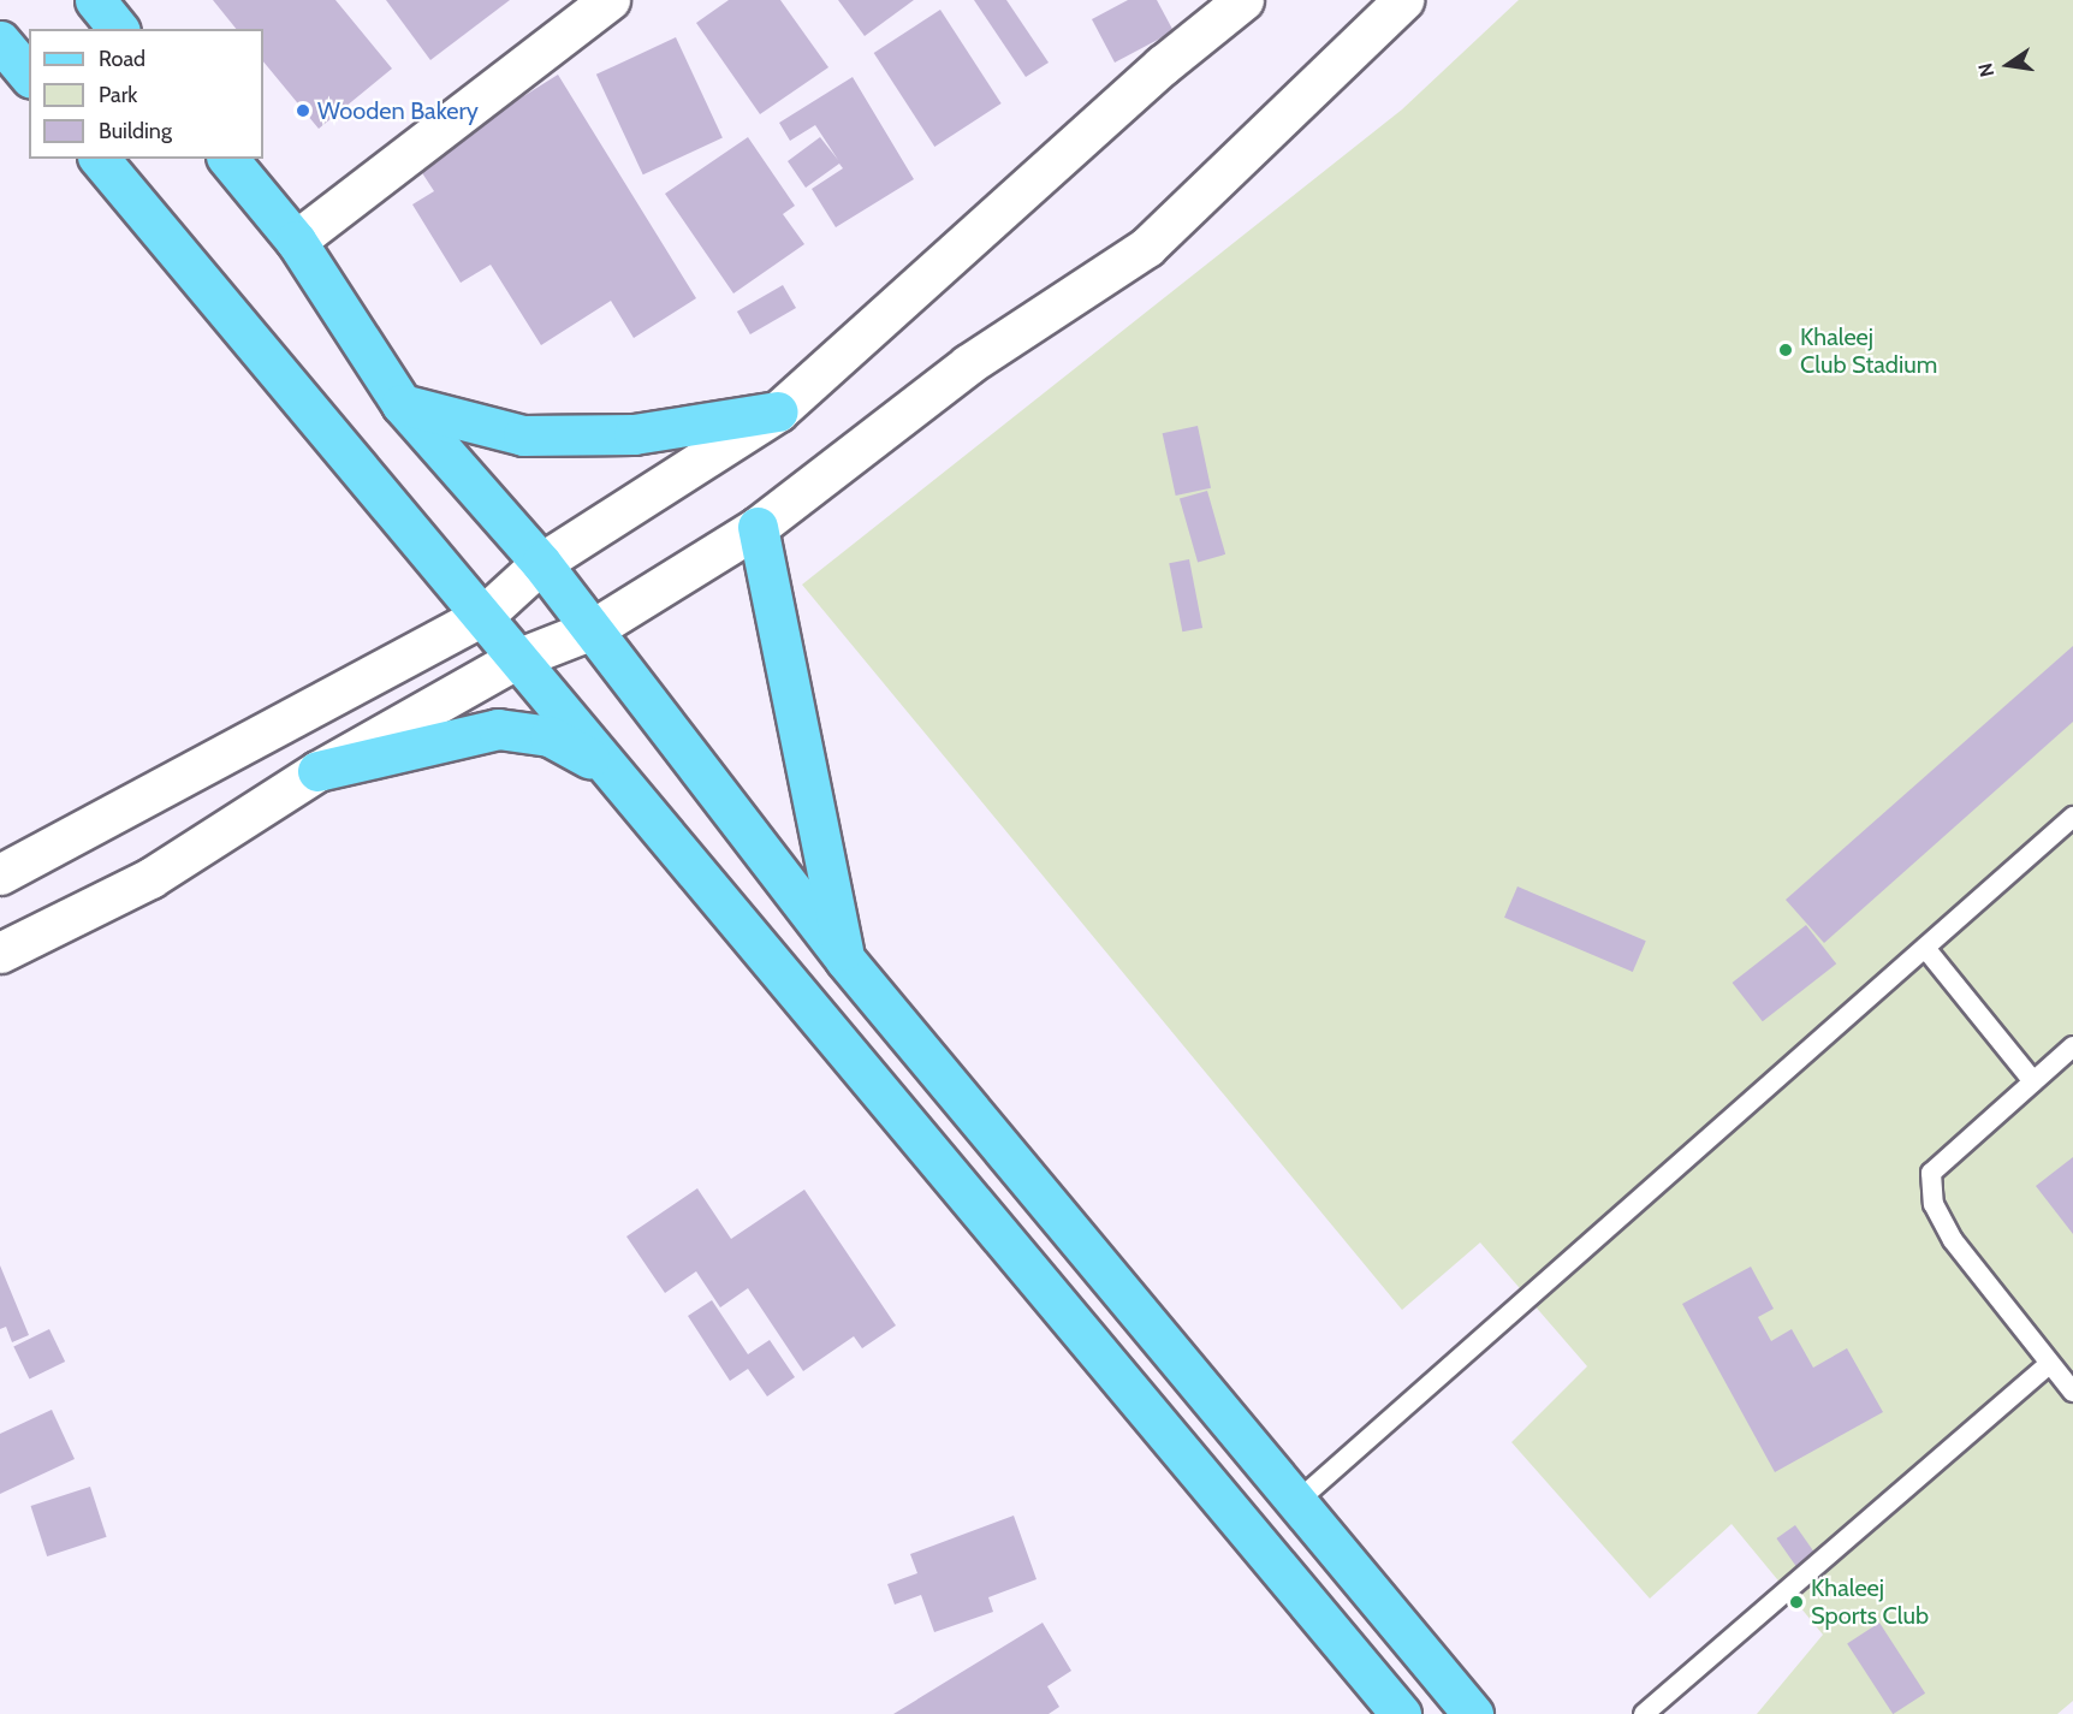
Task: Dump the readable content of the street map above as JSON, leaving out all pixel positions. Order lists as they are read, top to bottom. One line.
{"places":["Wooden Bakery","Khaleej Club Stadium","Khaleej Sports Club"],"legend":["Road","Park","Building"],"north":"left"}
